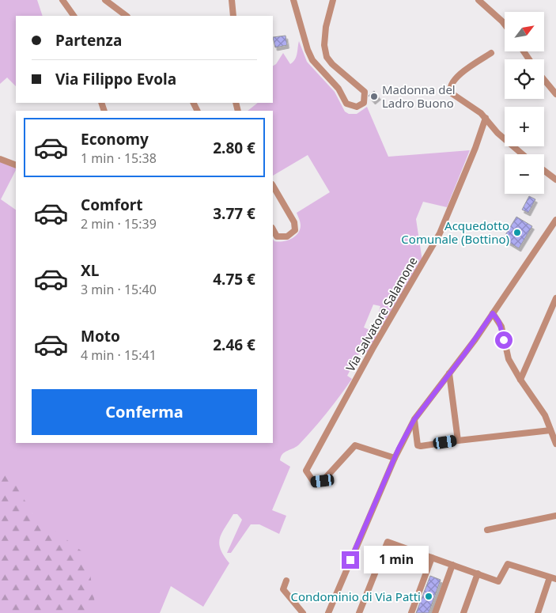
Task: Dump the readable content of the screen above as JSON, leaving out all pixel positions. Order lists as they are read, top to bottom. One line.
{"streets":{"street":["Via Salvatore Salamone"]},"places":["Madonna del Ladro Buono","Acquedotto Comunale (Bottino)","Condominio di Via Patti"],"north":"top right","page":{"map_buttons":["+","−"],"banner":["Partenza","Via Filippo Evola"],"list":[{"name":"Economy","note":"1 min · 15:38","value":"2.80 €"},{"name":"Comfort","note":"2 min · 15:39","value":"3.77 €"},{"name":"XL","note":"3 min · 15:40","value":"4.75 €"},{"name":"Moto","note":"4 min · 15:41","value":"2.46 €"}],"buttons":"Conferma","bubble":"1 min"}}
